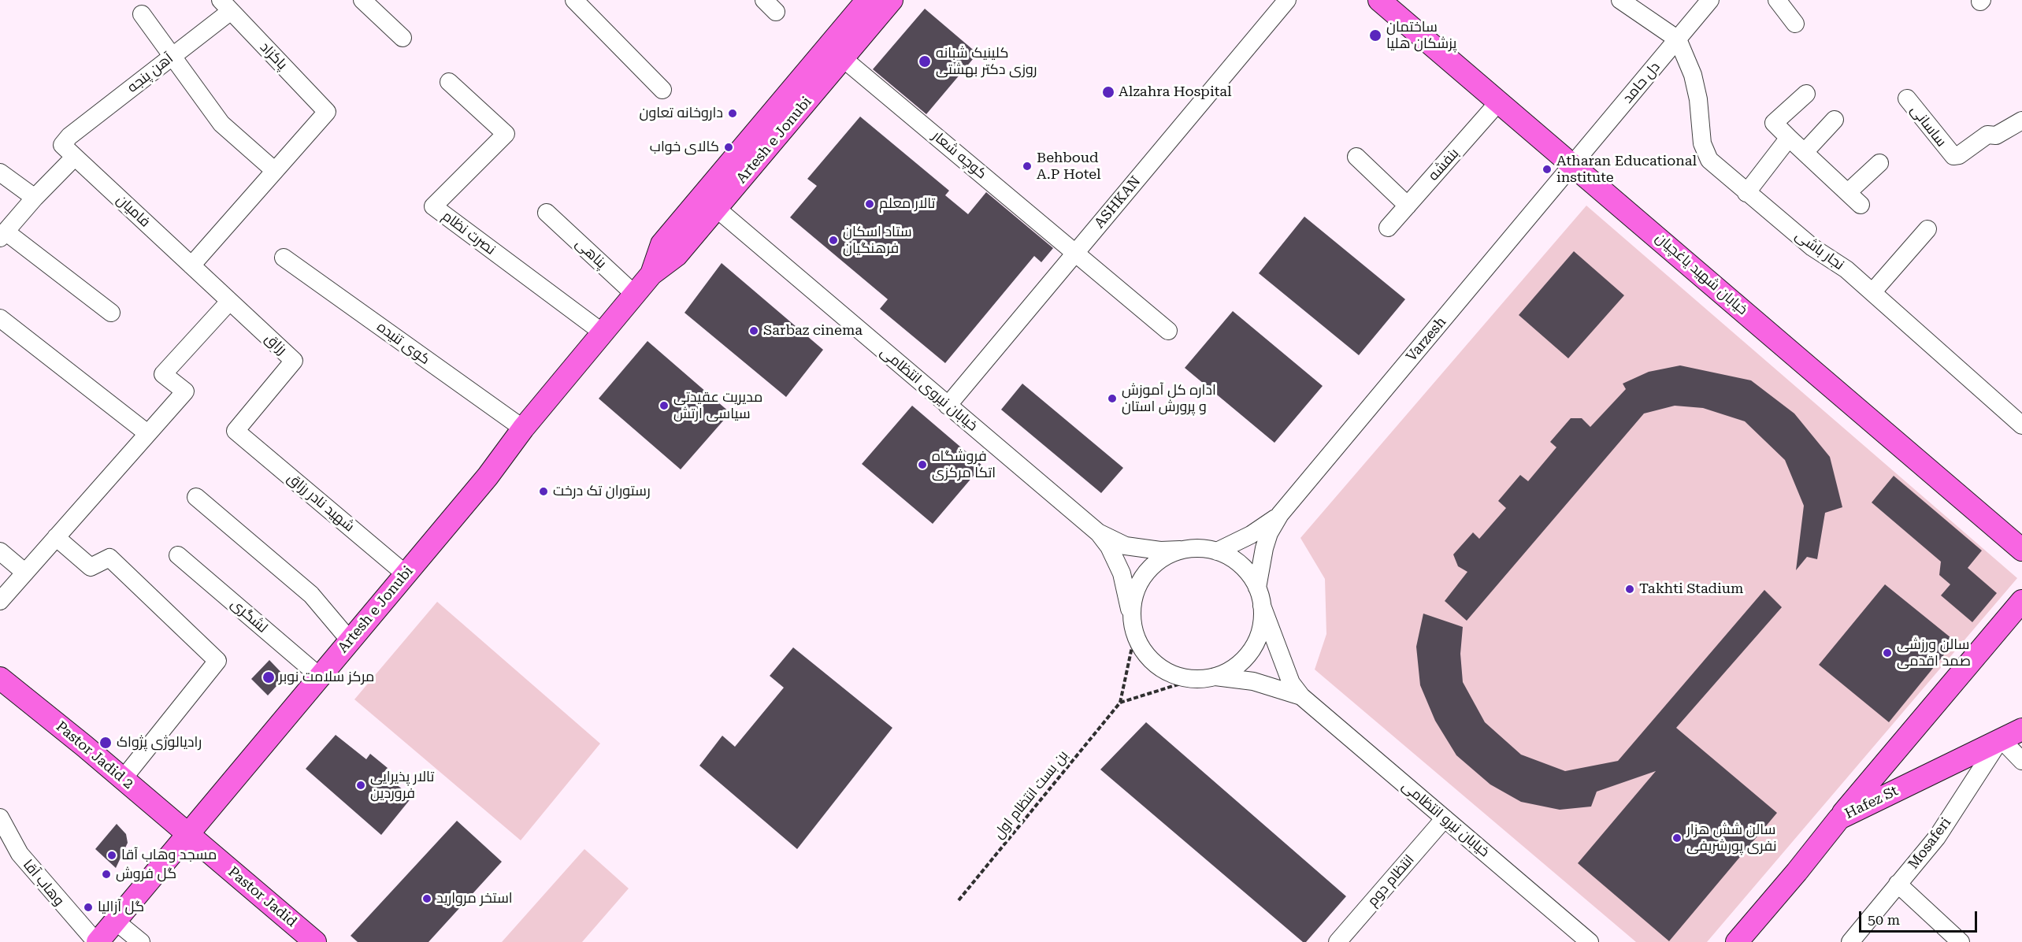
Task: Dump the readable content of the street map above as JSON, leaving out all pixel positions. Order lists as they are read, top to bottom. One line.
{"streets":{"main road":["Artesh e Jonubi","خیابان شهید یاغچیان","Pastor Jadid 2","Hafez St","Pastor Jadid"],"street":["پاکزاد","آهن پنجه","دل حامد","ساسانی","کوچه شعار","بنفشه","ASHKAN","فامیان","نصرت نظام","نجار باشی","پناهی","Varzesh","کوی تنیده","رزاق","خیابان نیروی انتظامی","شهید نادر رزاق","لشگری","خیابان نیرو انتظامی","Mosaferi","انتظام دوم","وهاب آقا"],"path":["بن بست انتظام اول"]},"crossings":[["پاکزاد","آهن پنجه"],["آهن پنجه","فامیان"],["دل حامد","نجار باشی"],["دل حامد","خیابان شهید یاغچیان"],["دل حامد","Varzesh"],["Artesh e Jonubi","کوچه شعار"],["Artesh e Jonubi","نصرت نظام"],["Artesh e Jonubi","پناهی"],["Artesh e Jonubi","کوی تنیده"],["Artesh e Jonubi","خیابان نیروی انتظامی"],["Artesh e Jonubi","شهید نادر رزاق"],["Artesh e Jonubi","لشگری"],["Artesh e Jonubi","Pastor Jadid 2"],["Artesh e Jonubi","وهاب آقا"],["Artesh e Jonubi","Pastor Jadid"],["کوچه شعار","ASHKAN"],["بنفشه","خیابان شهید یاغچیان"],["ASHKAN","خیابان نیروی انتظامی"],["فامیان","رزاق"],["خیابان شهید یاغچیان","Varzesh"],["Varzesh","خیابان نیروی انتظامی"],["Varzesh","خیابان نیرو انتظامی"],["رزاق","شهید نادر رزاق"],["خیابان نیروی انتظامی","خیابان نیرو انتظامی"],["Pastor Jadid 2","Pastor Jadid"],["Hafez St","Mosaferi"],["خیابان نیرو انتظامی","انتظام دوم"]],"places":["ساختمان پزشکان هلیا","کلینیک شبانه روزی دکتر بهشتی","Alzahra Hospital","داروخانه تعاون","کالای خواب","Behboud A.P Hotel","Atharan Educational institute","تالار معلم","ستاد اسکان فرهنگیان","Sarbaz cinema","اداره کل آموزش و پرورش استان","مدیریت عقیدتی سیاسی ارتش","فروشگاه اتکا مرکزی","رستوران تک درخت","Takhti Stadium","سالن ورزشی صمد اقدمی","مرکز سلامت نوبر","رادیالوژی پژواک","تالار پذیرایی فروردین","سالن شش هزار نفری پورشریفی","مسجد وهاب آقا","گل فروش","استخر مروارید","گل آزالیا"],"scale_bar":"50 m"}
